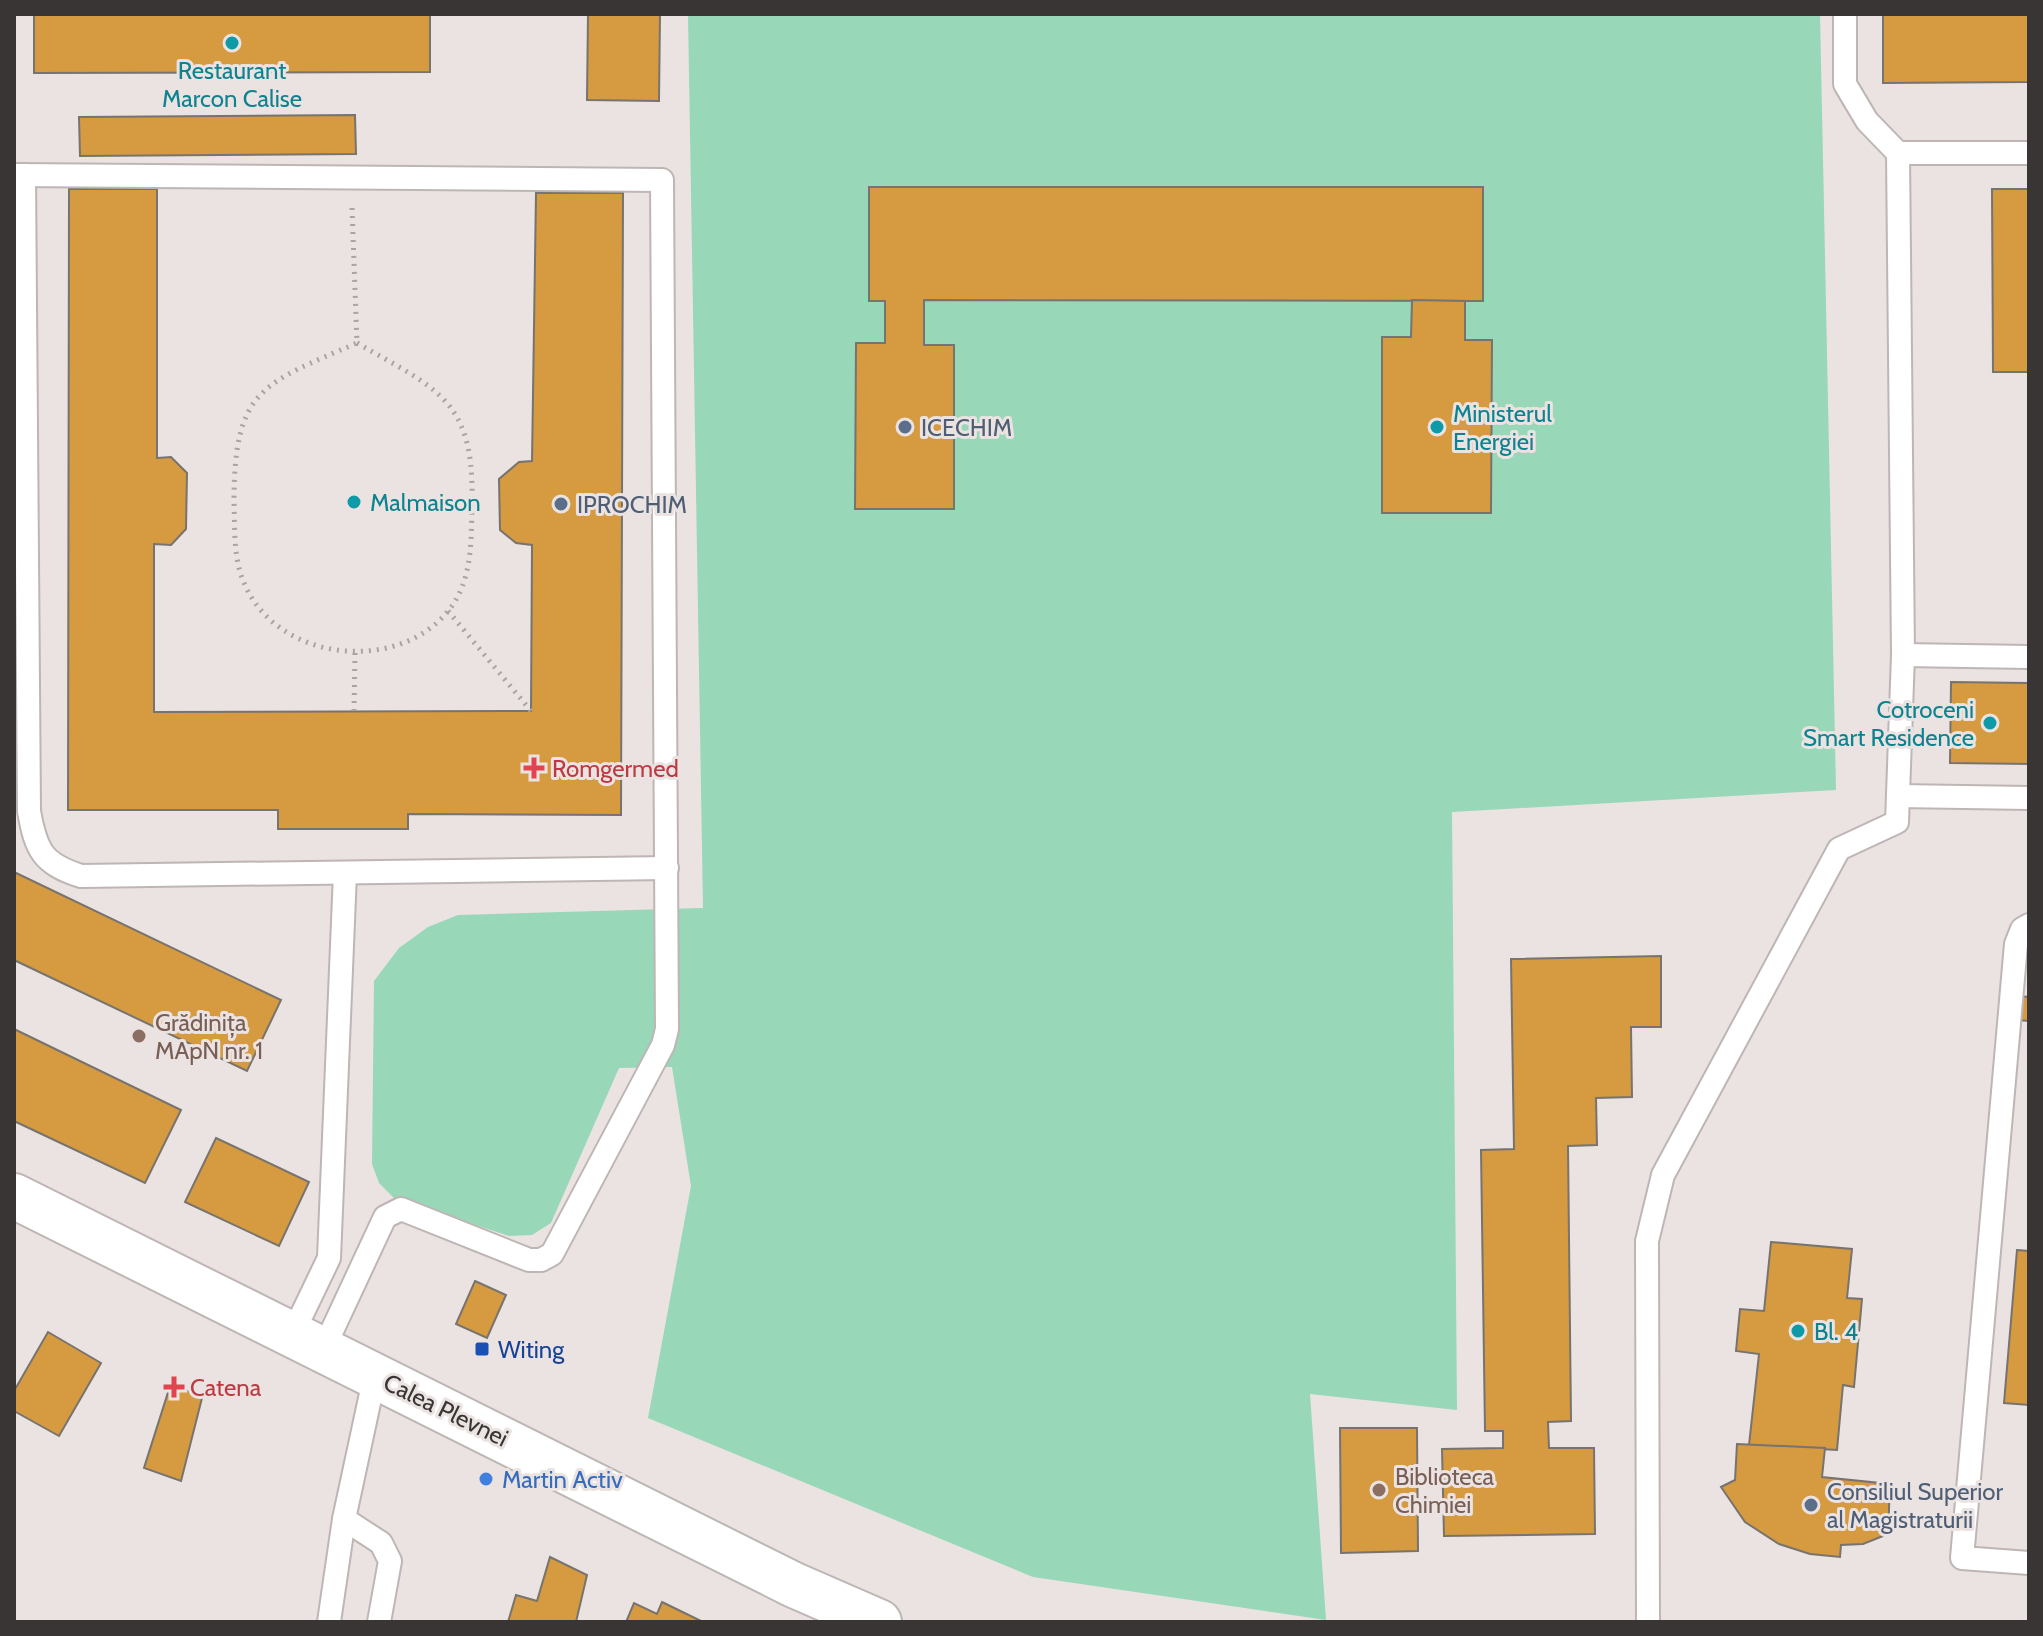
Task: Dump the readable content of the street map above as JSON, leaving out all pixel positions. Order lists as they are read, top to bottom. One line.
{"streets":{"main road":["Calea Plevnei"]},"places":{"other":["Restaurant Marcon Calise","ICECHIM","Ministerul Energiei","Malmaison","IPROCHIM","Cotroceni Smart Residence","Grădinița MApN nr. 1","Bl. 4","Martin Activ","Biblioteca Chimiei","Consiliul Superior al Magistraturii"],"health":["Romgermed","Catena"],"transit":["Witing"]}}
